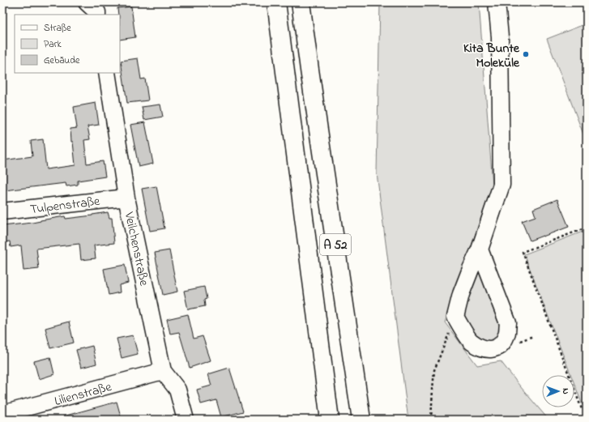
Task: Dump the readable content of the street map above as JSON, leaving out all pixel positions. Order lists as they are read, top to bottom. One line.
{"streets":{"highway":["A 52"],"street":["Tulpenstraße","Veilchenstraße","Lilienstraße"]},"crossings":[["Tulpenstraße","Veilchenstraße"],["Veilchenstraße","Lilienstraße"]],"places":["Kita Bunte Moleküle"],"legend":["Straße","Park","Gebäude"],"north":"right"}
